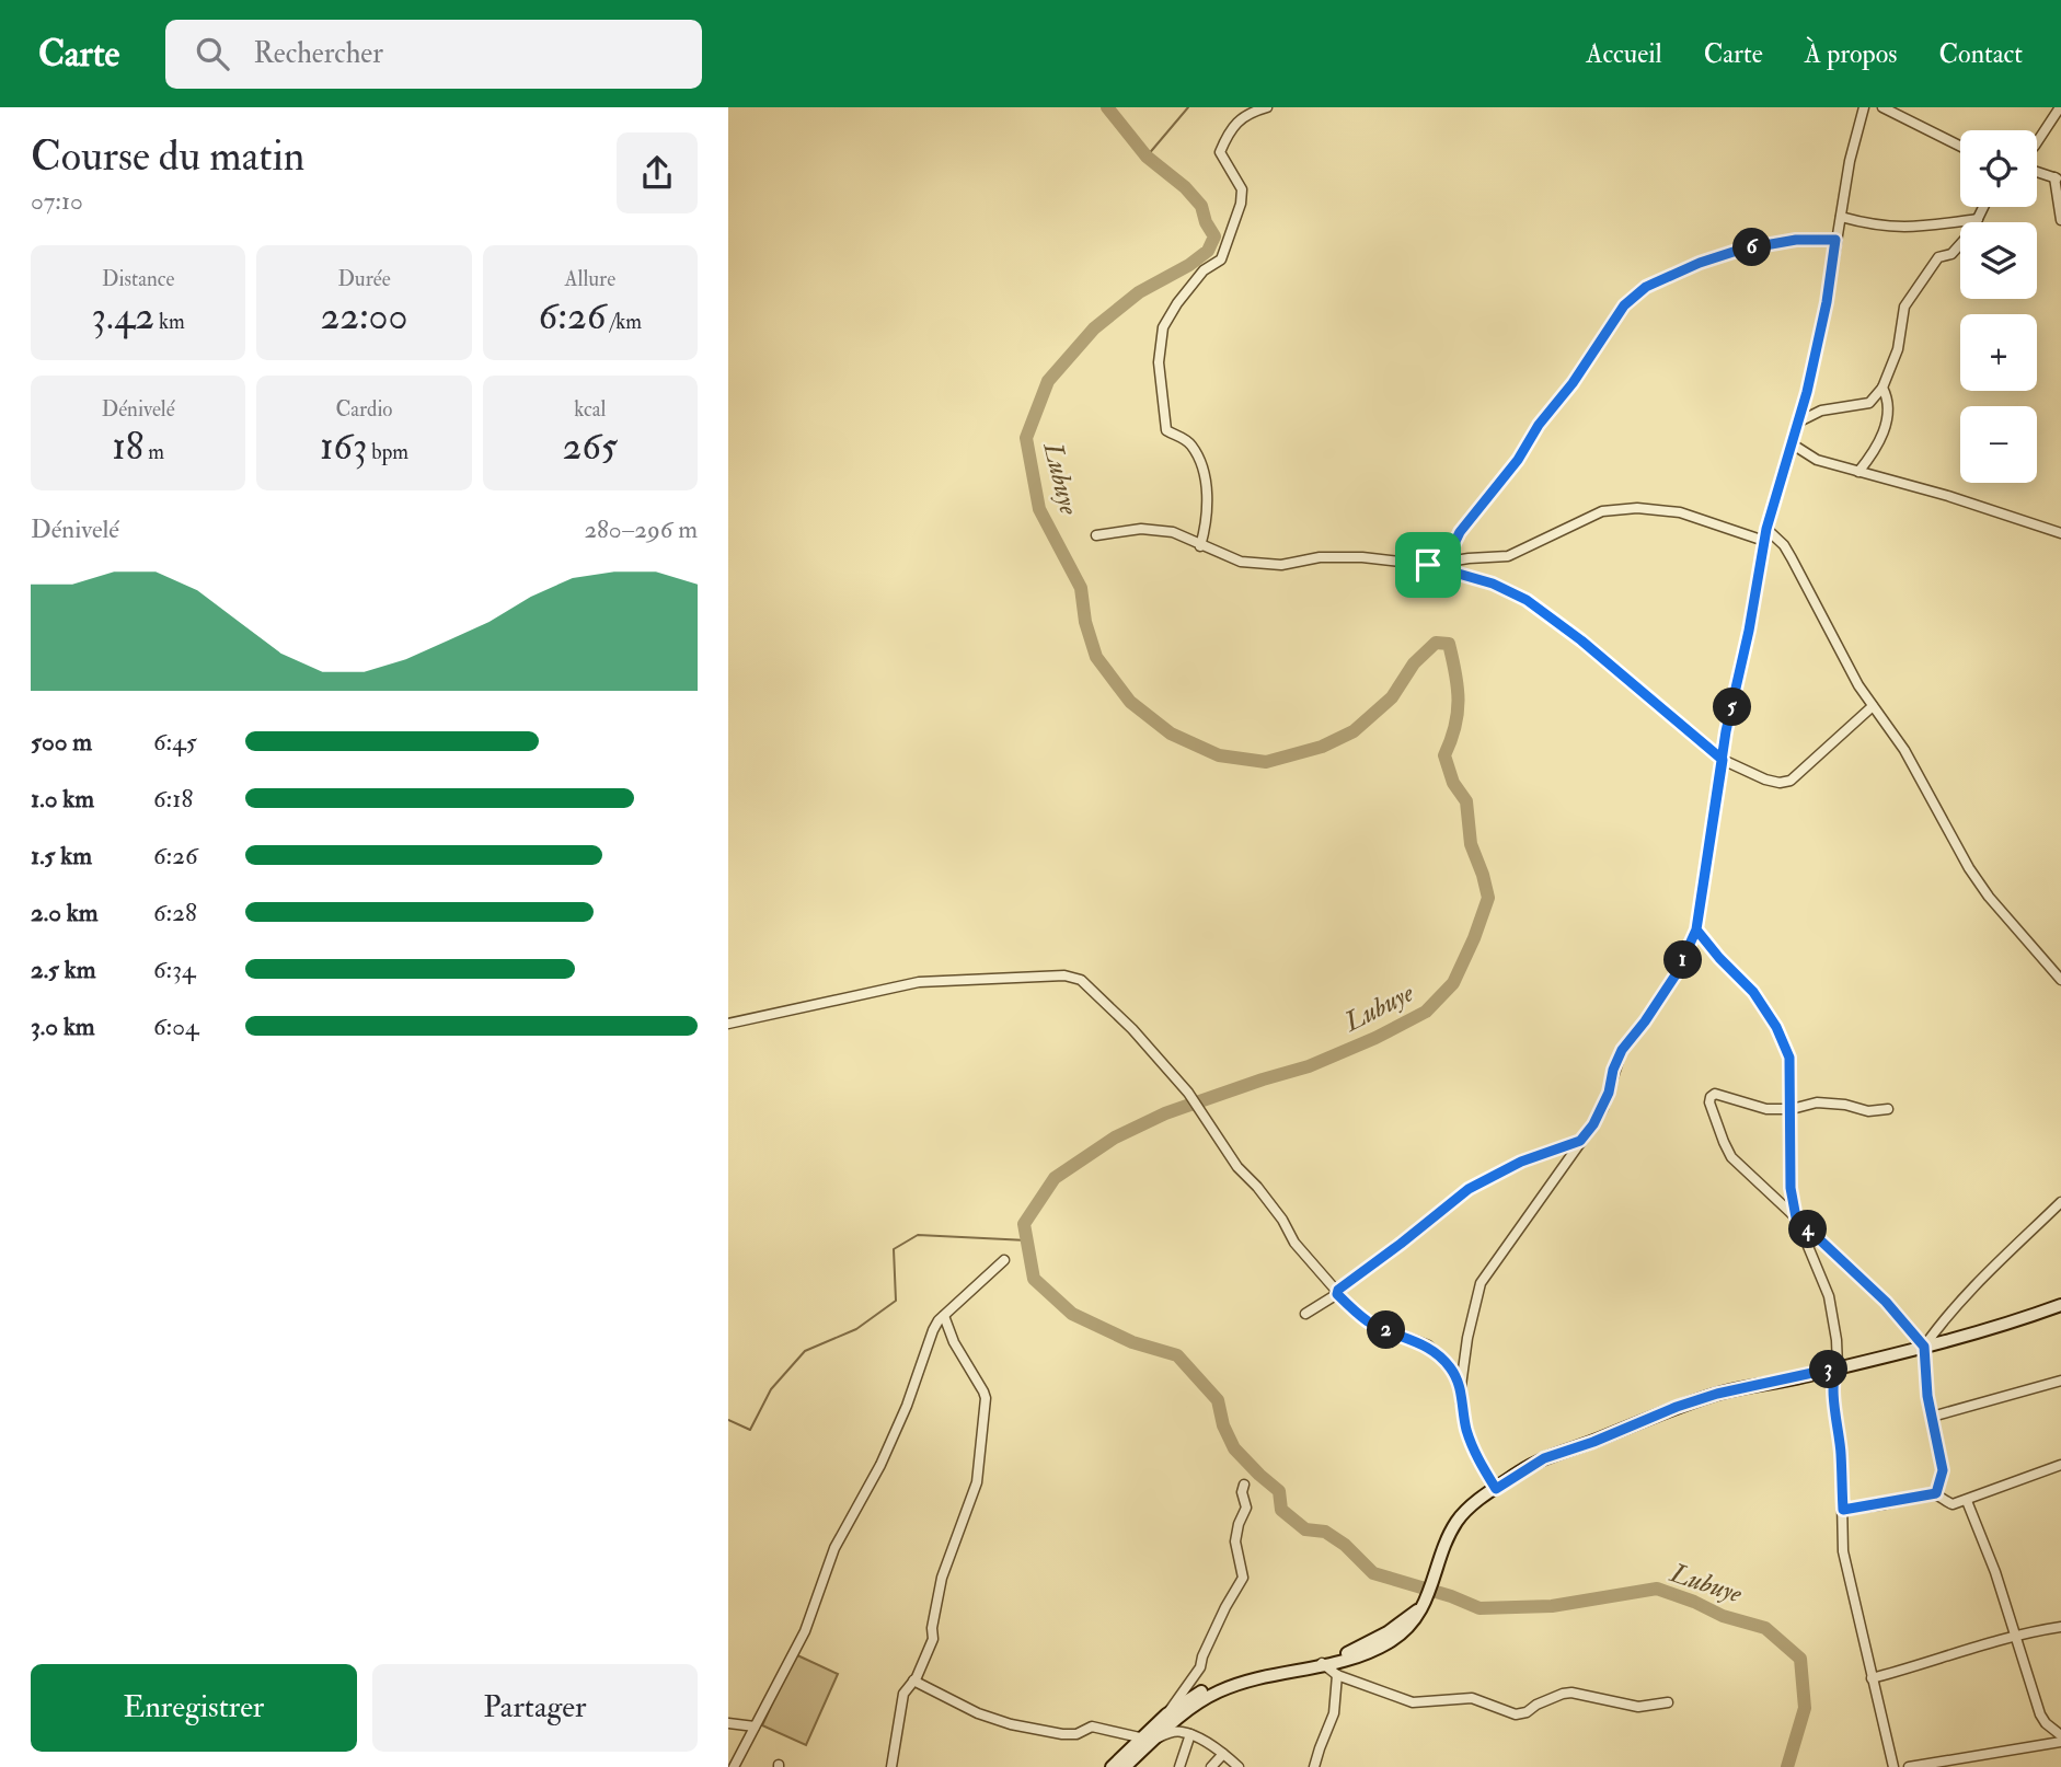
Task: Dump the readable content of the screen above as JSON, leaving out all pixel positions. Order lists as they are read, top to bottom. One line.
{"water":["Lubuye"],"page":{"header":"Carte","search":"Rechercher","nav":["Accueil","Carte","À propos","Contact"],"heading":["Course du matin","07:10"],"map_buttons":["+","−"],"pins":["6","5","1","4","2","3"],"stats":[["Distance","3.42 km"],["Durée","22:00"],["Allure","6:26 /km"],["Dénivelé","18 m"],["Cardio","163 bpm"],["kcal","265"]],"chart":["Dénivelé","280–296 m"],"list":[{"name":"500 m","note":"6:45"},{"name":"1.0 km","note":"6:18"},{"name":"1.5 km","note":"6:26"},{"name":"2.0 km","note":"6:28"},{"name":"2.5 km","note":"6:34"},{"name":"3.0 km","note":"6:04"}],"buttons":["Enregistrer","Partager"]}}
